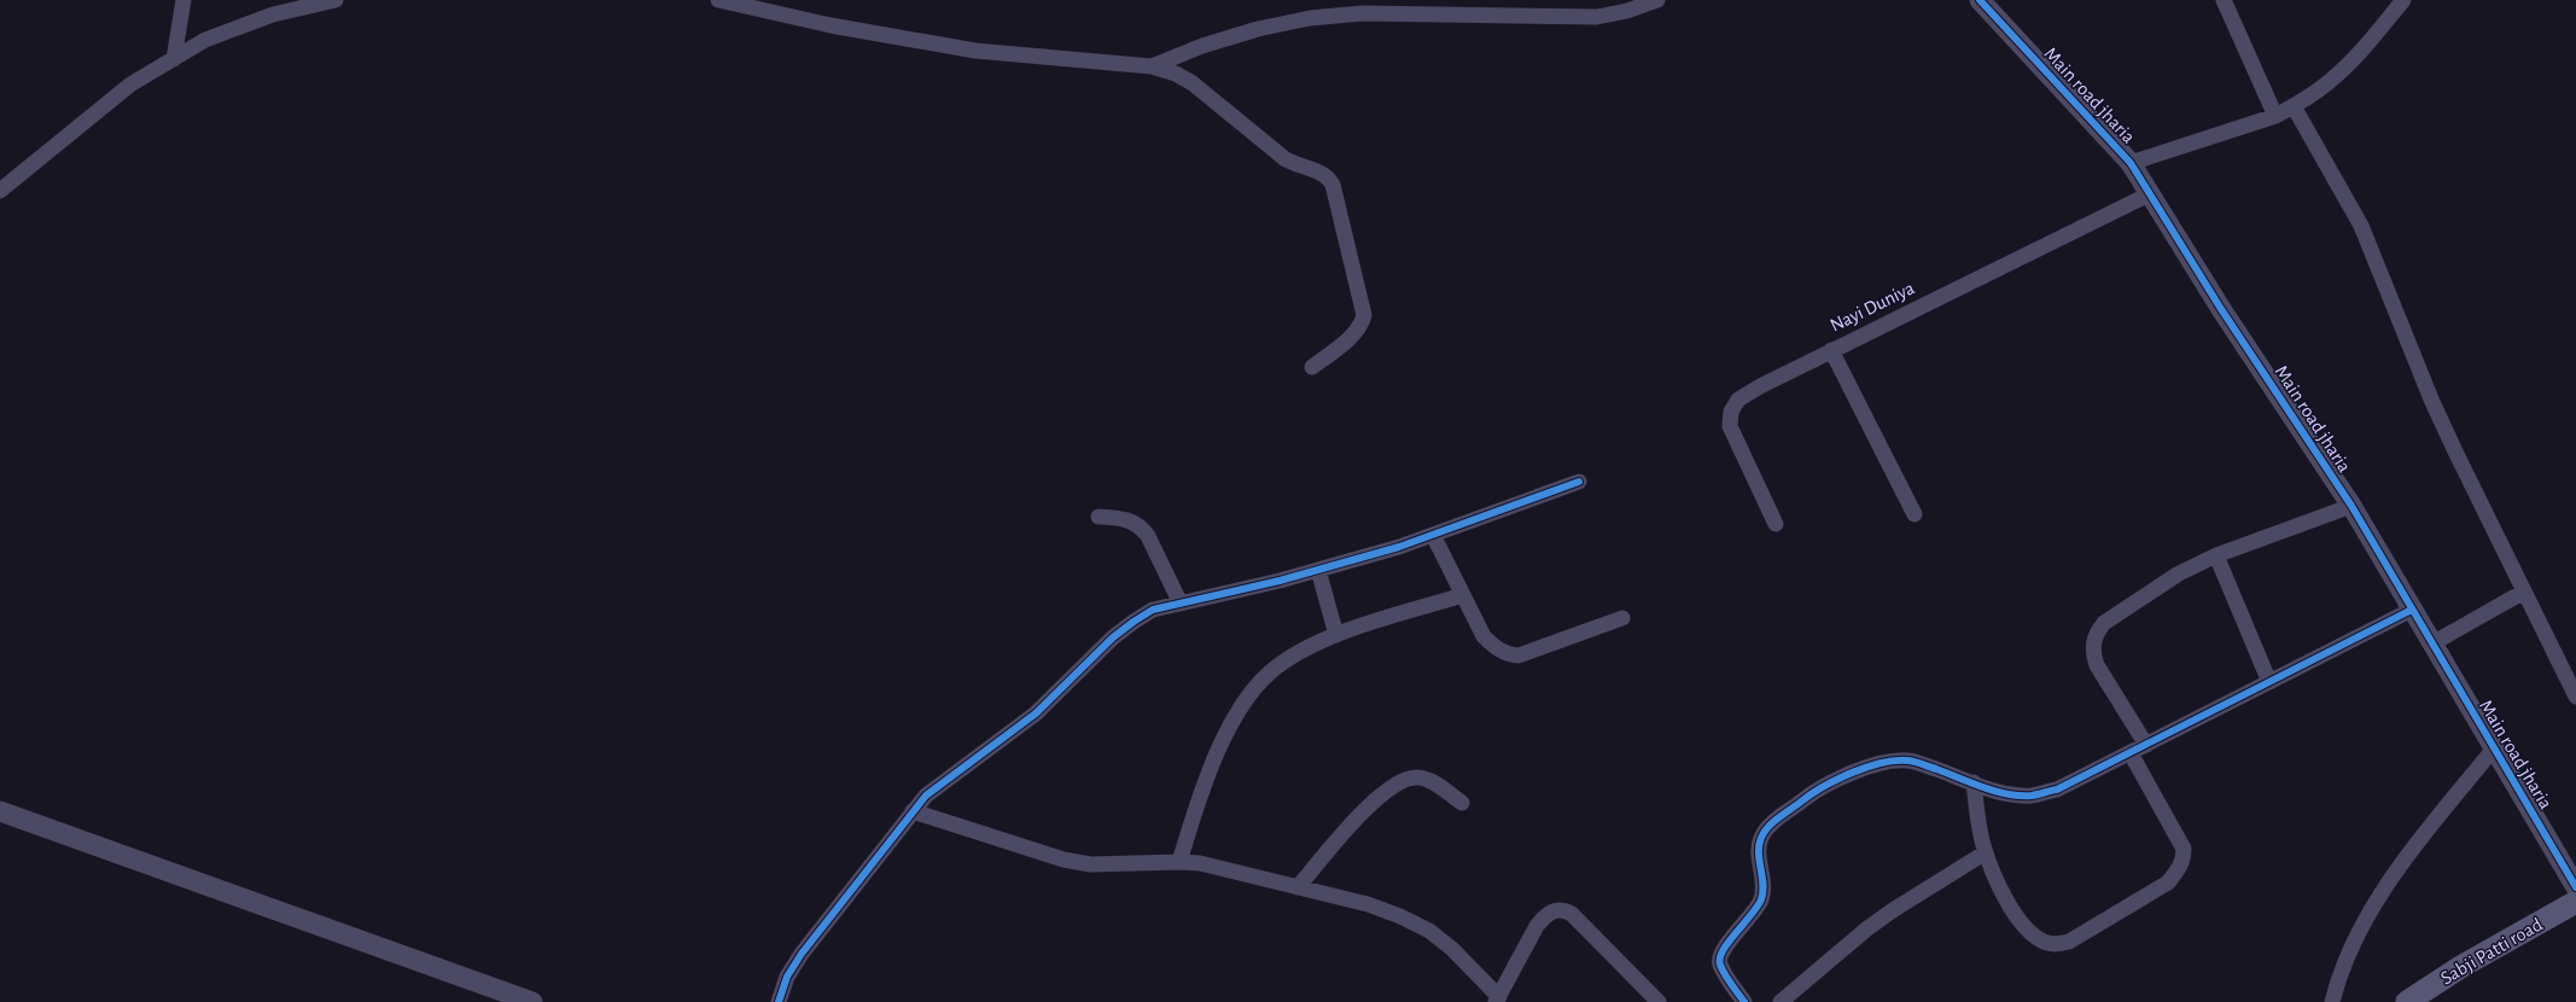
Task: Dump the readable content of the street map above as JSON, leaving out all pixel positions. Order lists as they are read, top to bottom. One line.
{"streets":{"main road":["Sabji Patti road"],"street":["Main road jharia","Nayi Duniya"]},"crossings":[["Main road jharia","Nayi Duniya"]]}
